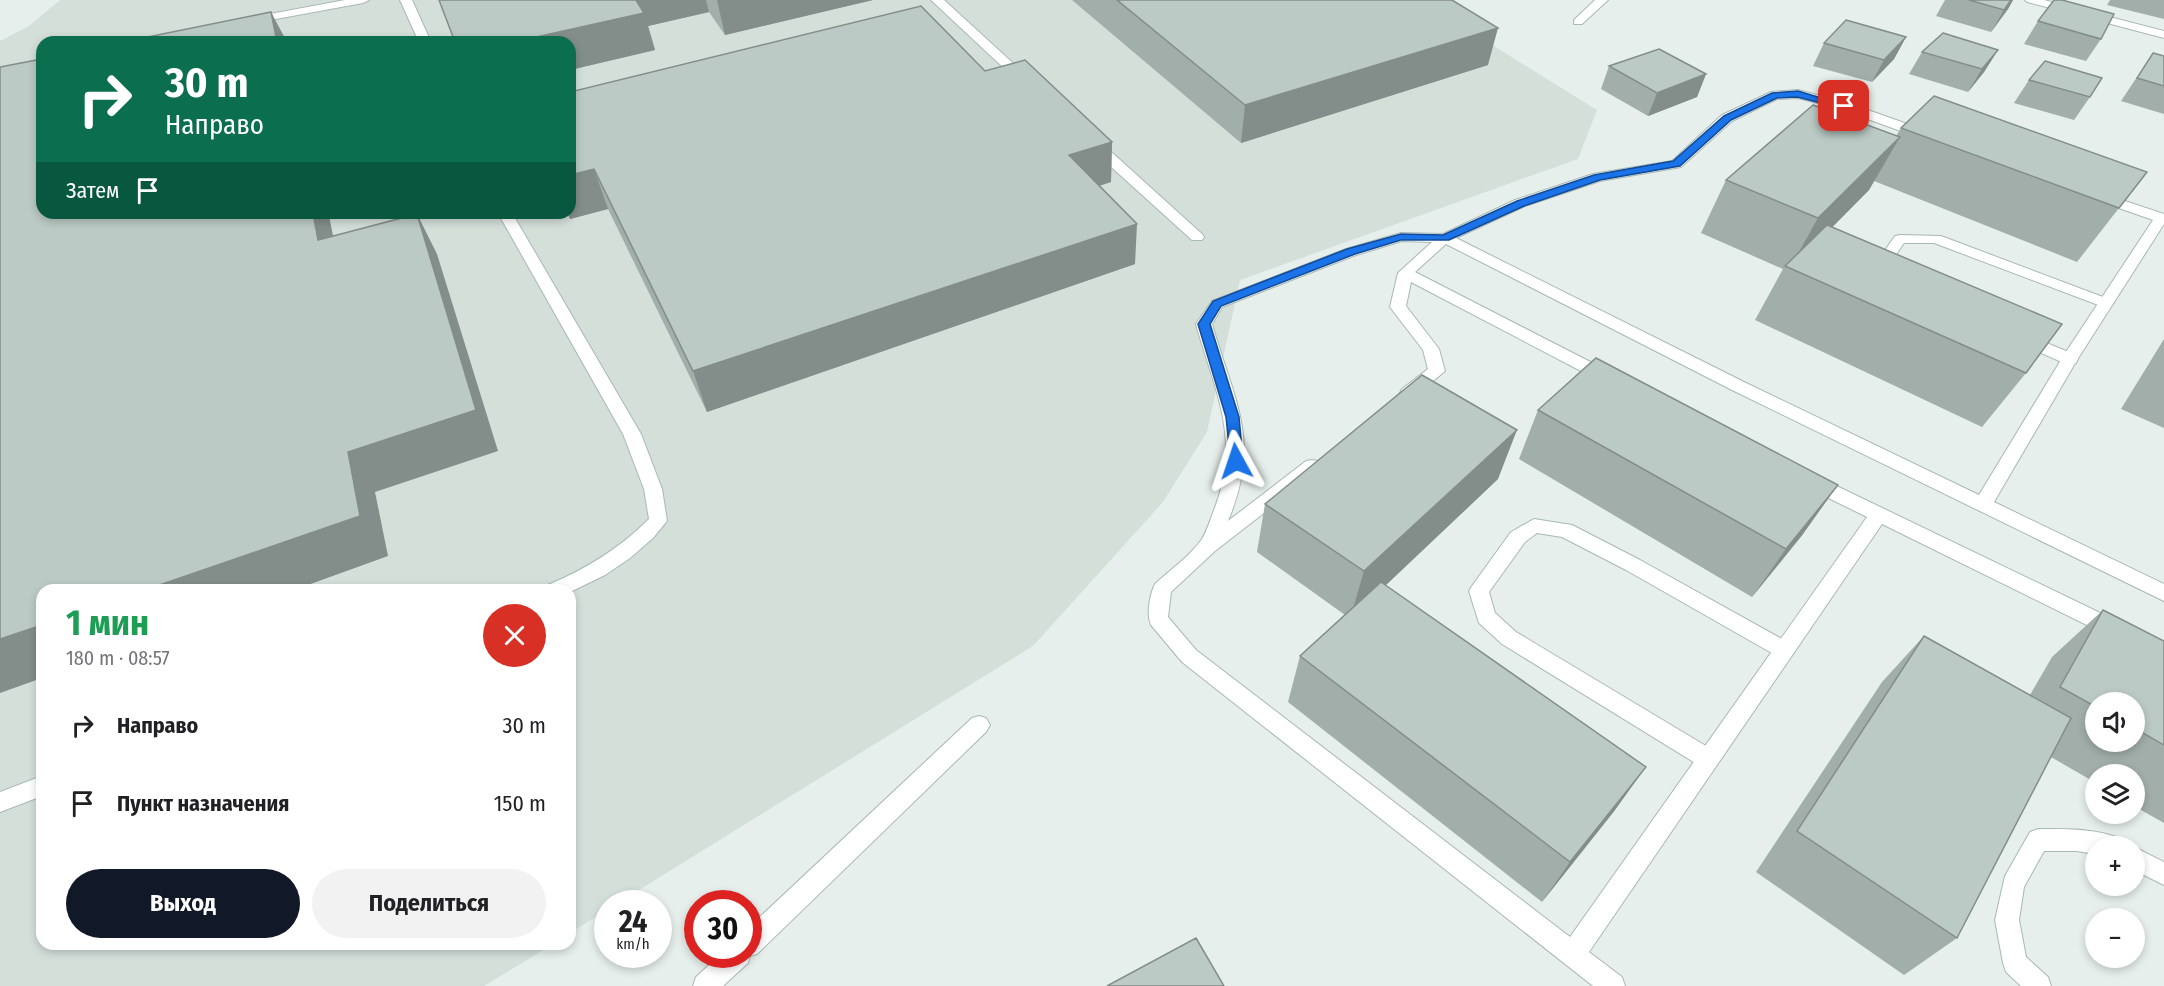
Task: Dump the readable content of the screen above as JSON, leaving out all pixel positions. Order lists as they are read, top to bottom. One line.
{"page":{"turn":["30 m","Направо"],"then":"Затем","heading":["1 мин","180 m · 08:57"],"list":[{"name":"Направо","value":"30 m"},{"name":"Пункт назначения","value":"150 m"}],"map_buttons":["+","−"],"buttons":["Выход","Поделиться"],"speed":"24 km/h","limit":"30"}}
